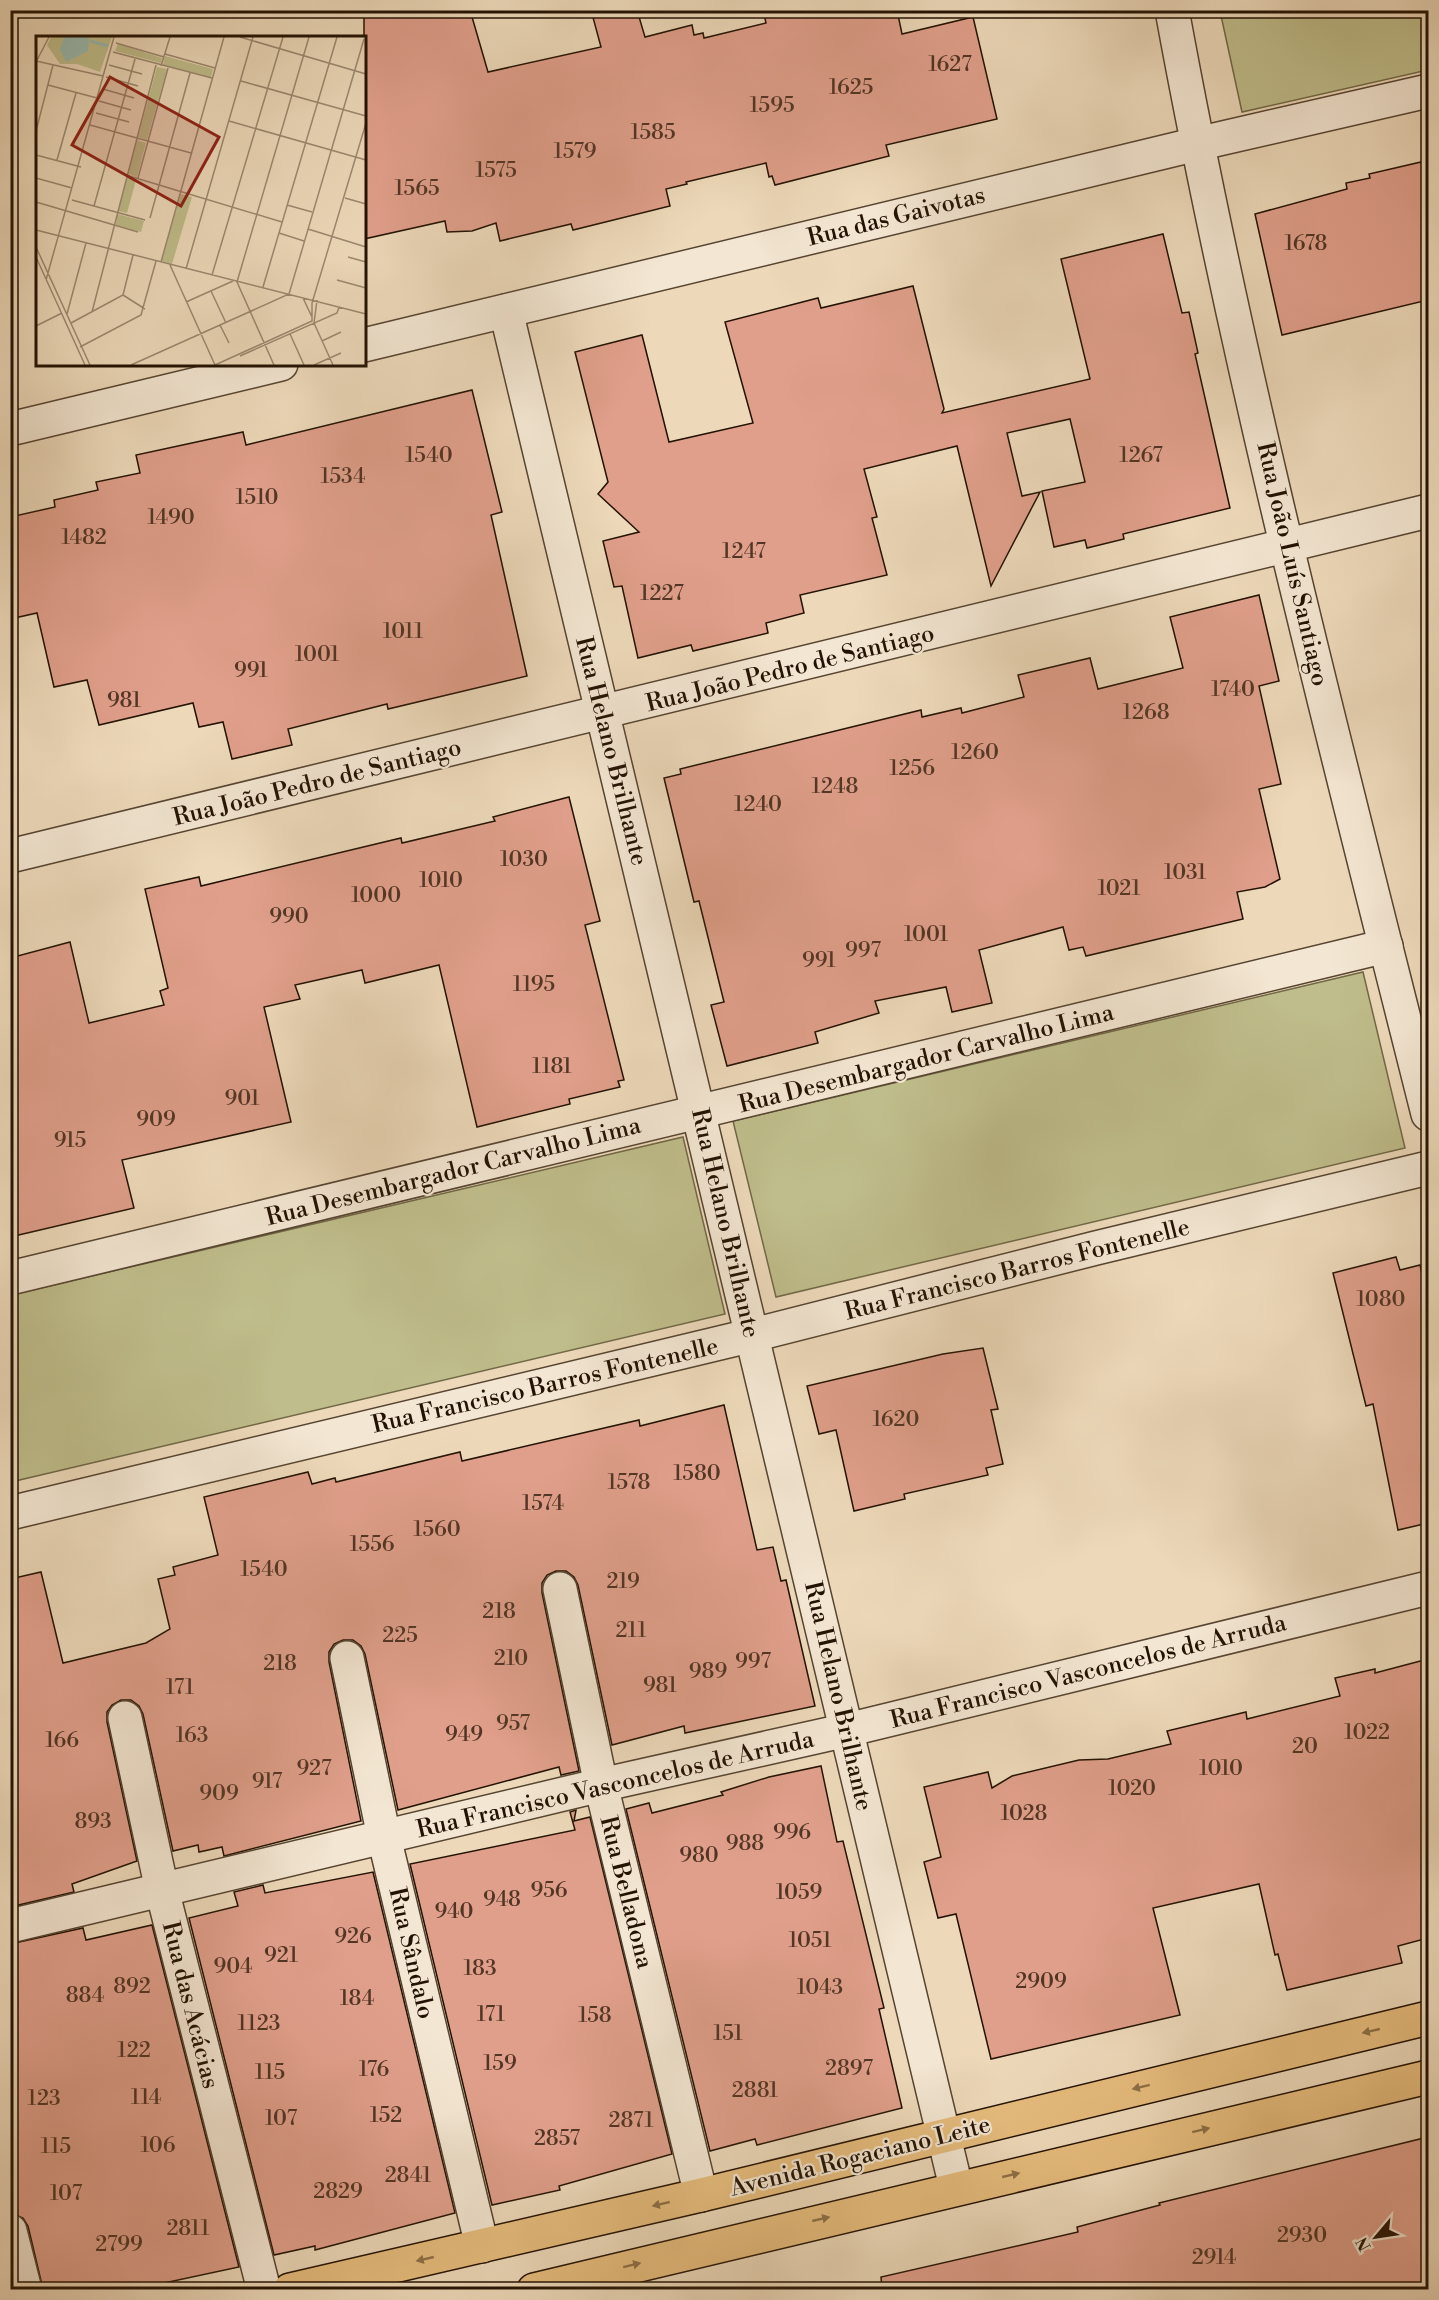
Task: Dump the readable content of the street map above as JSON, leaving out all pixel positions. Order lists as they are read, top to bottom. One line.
{"streets":{"main road":["Avenida Rogaciano Leite"],"street":["Rua das Gaivotas","Rua João Luís Santiago","Rua João Pedro de Santiago","Rua Helano Brilhante","Rua Desembargador Carvalho Lima","Rua Francisco Barros Fontenelle","Rua Francisco Vasconcelos de Arruda","Rua Belladona","Rua Sândalo","Rua das Acácias"]},"crossings":[["Rua das Gaivotas","Rua João Luís Santiago"],["Rua das Gaivotas","Rua Helano Brilhante"],["Rua João Luís Santiago","Rua João Pedro de Santiago"],["Rua João Luís Santiago","Rua Desembargador Carvalho Lima"],["Rua João Pedro de Santiago","Rua Helano Brilhante"],["Rua Helano Brilhante","Rua Desembargador Carvalho Lima"],["Rua Helano Brilhante","Rua Francisco Barros Fontenelle"],["Rua Helano Brilhante","Rua Francisco Vasconcelos de Arruda"],["Rua Helano Brilhante","Avenida Rogaciano Leite"],["Rua Francisco Vasconcelos de Arruda","Rua Belladona"],["Rua Francisco Vasconcelos de Arruda","Rua Sândalo"],["Rua Francisco Vasconcelos de Arruda","Rua das Acácias"],["Rua Belladona","Avenida Rogaciano Leite"],["Rua Sândalo","Avenida Rogaciano Leite"]],"house_numbers":["1627","1625","1595","1585","1579","1575","1565","1678","1540","1267","1534","1510","1490","1482","1247","1227","1011","1001","991","1740","981","1268","1260","1256","1248","1240","1030","1031","1010","1021","1000","990","1001","997","991","1195","1181","901","909","915","1080","1620","1580","1578","1574","1560","1556","1540","219","218","211","225","210","997","218","989","981","171","957","1022","949","163","166","20","927","1010","917","1020","909","1028","893","996","988","980","956","1059","948","940","926","1051","921","904","183","2909","892","1043","884","184","171","158","1123","151","122","159","2897","176","115","2881","114","123","152","107","2871","2857","106","115","2841","2829","107","2811","2930","2799","2914"],"north":"bottom left"}
